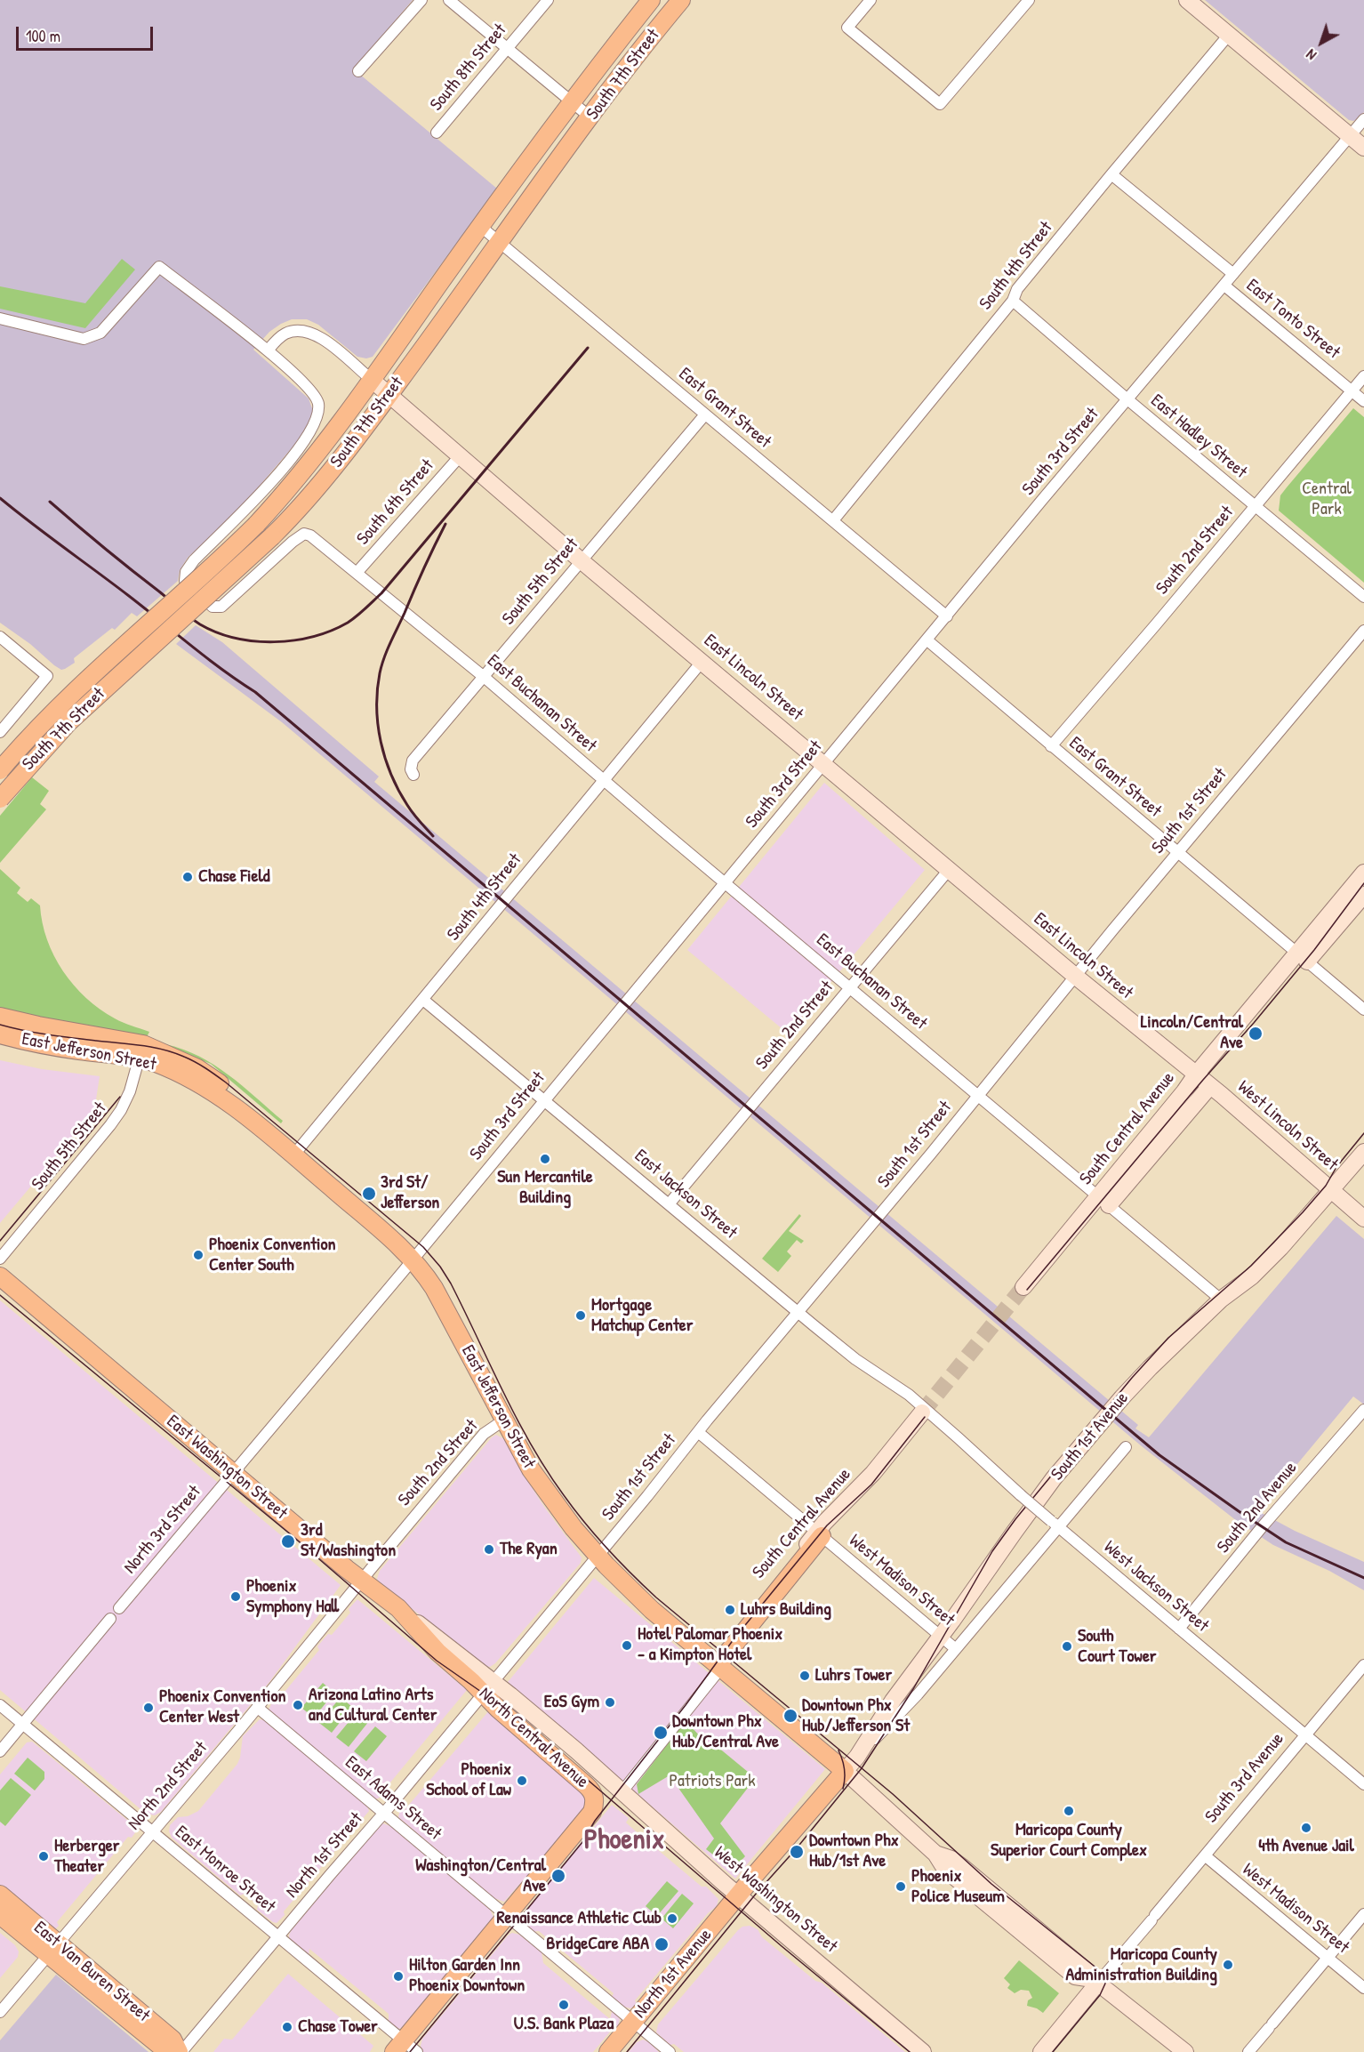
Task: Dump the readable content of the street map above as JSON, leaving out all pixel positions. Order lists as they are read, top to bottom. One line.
{"streets":{"main road":["South 7th Street","East Lincoln Street","East Jefferson Street","West Lincoln Street","South Central Avenue","South 1st Avenue","East Washington Street","North Central Avenue","South 3rd Avenue","West Washington Street","East Van Buren Street","North 1st Avenue"],"street":["South 8th Street","South 4th Street","East Tonto Street","East Grant Street","East Hadley Street","South 3rd Street","South 6th Street","South 2nd Street","South 5th Street","East Buchanan Street","South 1st Street","East Jackson Street","South 2nd Avenue","North 3rd Street","West Madison Street","West Jackson Street","North 2nd Street","East Adams Street","North 1st Street","East Monroe Street"]},"crossings":[["South 7th Street","East Grant Street"],["South 7th Street","East Lincoln Street"],["South 4th Street","East Tonto Street"],["South 4th Street","East Grant Street"],["South 4th Street","East Hadley Street"],["South 4th Street","East Lincoln Street"],["South 4th Street","East Buchanan Street"],["South 4th Street","East Jefferson Street"],["South 4th Street","East Jackson Street"],["East Tonto Street","South 3rd Street"],["East Tonto Street","South 2nd Street"],["East Grant Street","South 3rd Street"],["East Grant Street","South 2nd Street"],["East Grant Street","South 5th Street"],["East Grant Street","South 1st Street"],["East Grant Street","South Central Avenue"],["East Hadley Street","South 3rd Street"],["East Hadley Street","South 2nd Street"],["South 3rd Street","East Lincoln Street"],["South 3rd Street","East Buchanan Street"],["South 3rd Street","East Jefferson Street"],["South 3rd Street","East Jackson Street"],["South 3rd Street","East Washington Street"],["South 3rd Street","North 3rd Street"],["South 6th Street","East Lincoln Street"],["South 6th Street","East Buchanan Street"],["South 2nd Street","East Lincoln Street"],["South 2nd Street","East Buchanan Street"],["South 2nd Street","East Jefferson Street"],["South 2nd Street","East Jackson Street"],["South 2nd Street","East Washington Street"],["South 2nd Street","North 2nd Street"],["South 5th Street","East Lincoln Street"],["South 5th Street","East Buchanan Street"],["South 5th Street","East Jefferson Street"],["East Lincoln Street","East Buchanan Street"],["East Lincoln Street","South 1st Street"],["East Lincoln Street","West Lincoln Street"],["East Lincoln Street","South Central Avenue"],["East Buchanan Street","South 1st Street"],["East Buchanan Street","South Central Avenue"],["East Buchanan Street","South 1st Avenue"],["South 1st Street","East Jefferson Street"],["South 1st Street","East Jackson Street"],["South 1st Street","West Madison Street"],["South 1st Street","North Central Avenue"],["South 1st Street","North 1st Street"],["South 1st Street","West Washington Street"],["East Jefferson Street","South 1st Avenue"],["West Lincoln Street","South 1st Avenue"],["South Central Avenue","East Jackson Street"],["South Central Avenue","West Madison Street"],["South Central Avenue","West Jackson Street"],["East Jackson Street","West Jackson Street"],["South 1st Avenue","West Madison Street"],["South 1st Avenue","West Jackson Street"],["South 1st Avenue","West Washington Street"],["South 1st Avenue","North 1st Avenue"],["East Washington Street","North 3rd Street"],["East Washington Street","North Central Avenue"],["East Washington Street","North 2nd Street"],["South 2nd Avenue","West Jackson Street"],["West Madison Street","South 3rd Avenue"],["West Jackson Street","South 3rd Avenue"],["North Central Avenue","East Adams Street"],["North Central Avenue","North 1st Street"],["North Central Avenue","East Monroe Street"],["North Central Avenue","West Washington Street"],["North 2nd Street","East Adams Street"],["North 2nd Street","East Monroe Street"],["North 2nd Street","East Van Buren Street"],["East Adams Street","North 1st Street"],["East Adams Street","North 1st Avenue"],["North 1st Street","East Monroe Street"],["North 1st Street","West Washington Street"],["North 1st Street","East Van Buren Street"],["West Washington Street","North 1st Avenue"]],"districts":["Phoenix"],"parks":["Central Park","Patriots Park"],"places":["Chase Field","Lincoln/Central Ave","Sun Mercantile Building","3rd St/ Jefferson","Phoenix Convention Center South","Mortgage Matchup Center","3rd St/Washington","The Ryan","Phoenix Symphony Hall","Luhrs Building","Hotel Palomar Phoenix - a Kimpton Hotel","South Court Tower","Luhrs Tower","EoS Gym","Arizona Latino Arts and Cultural Center","Phoenix Convention Center West","Downtown Phx Hub/Jefferson St","Downtown Phx Hub/Central Ave","Phoenix School of Law","Maricopa County Superior Court Complex","4th Avenue Jail","Downtown Phx Hub/1st Ave","Herberger Theater","Washington/Central Ave","Phoenix Police Museum","Renaissance Athletic Club","BridgeCare ABA","Maricopa County Administration Building","Hilton Garden Inn Phoenix Downtown","U.S. Bank Plaza","Chase Tower"],"scale_bar":"100 m","north":"bottom left"}
